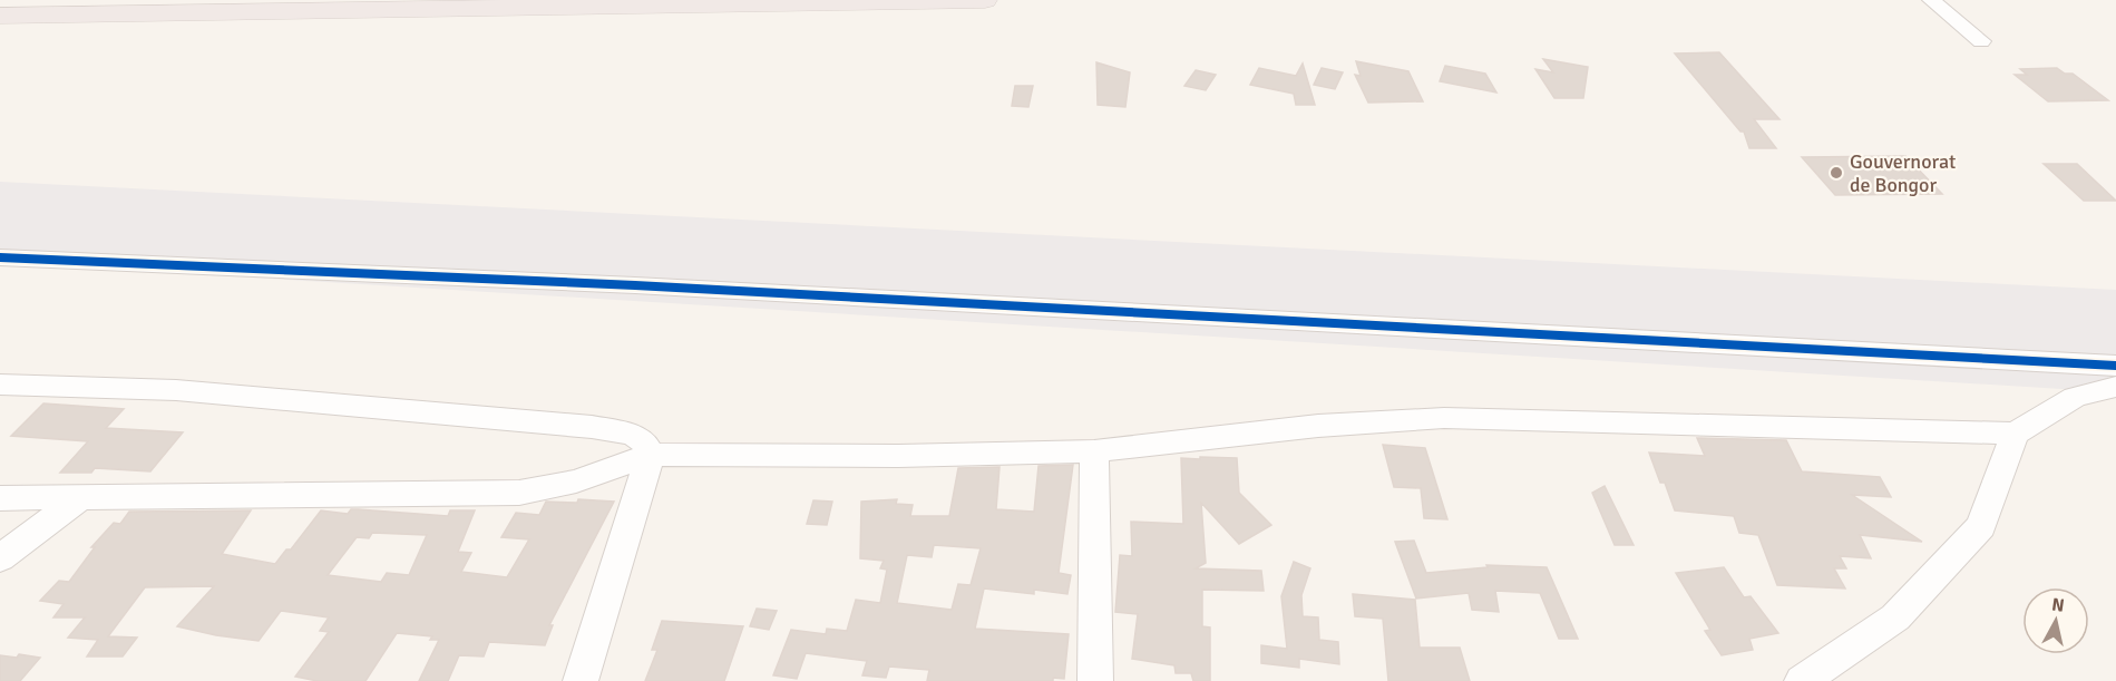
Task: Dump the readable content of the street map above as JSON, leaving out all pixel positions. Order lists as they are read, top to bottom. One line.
{"places":["Gouvernorat de Bongor"],"north":"top"}
